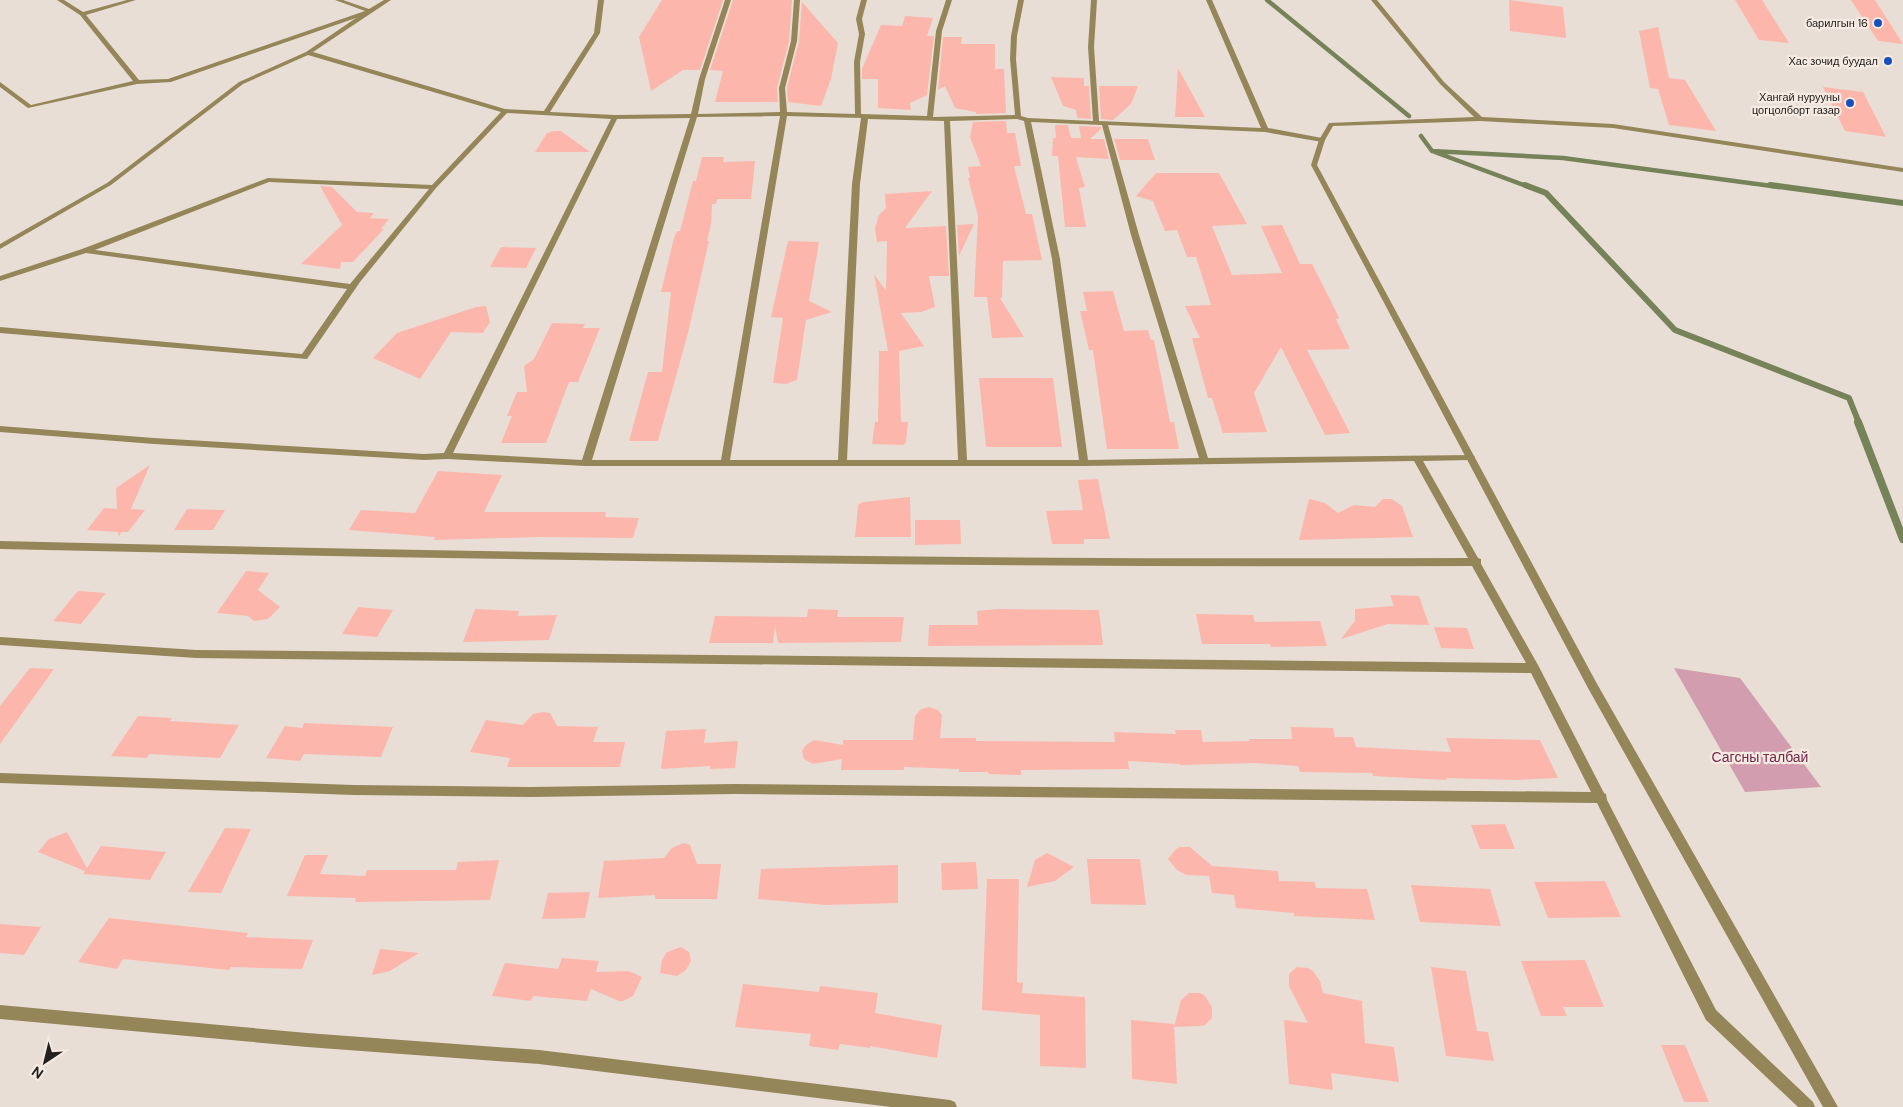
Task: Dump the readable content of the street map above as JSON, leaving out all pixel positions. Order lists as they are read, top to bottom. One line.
{"parks":["Сагсны талбай"],"places":["барилгын 16","Хас зочид буудал","Хангай нурууны цогцолборт газар"],"north":"bottom left"}
